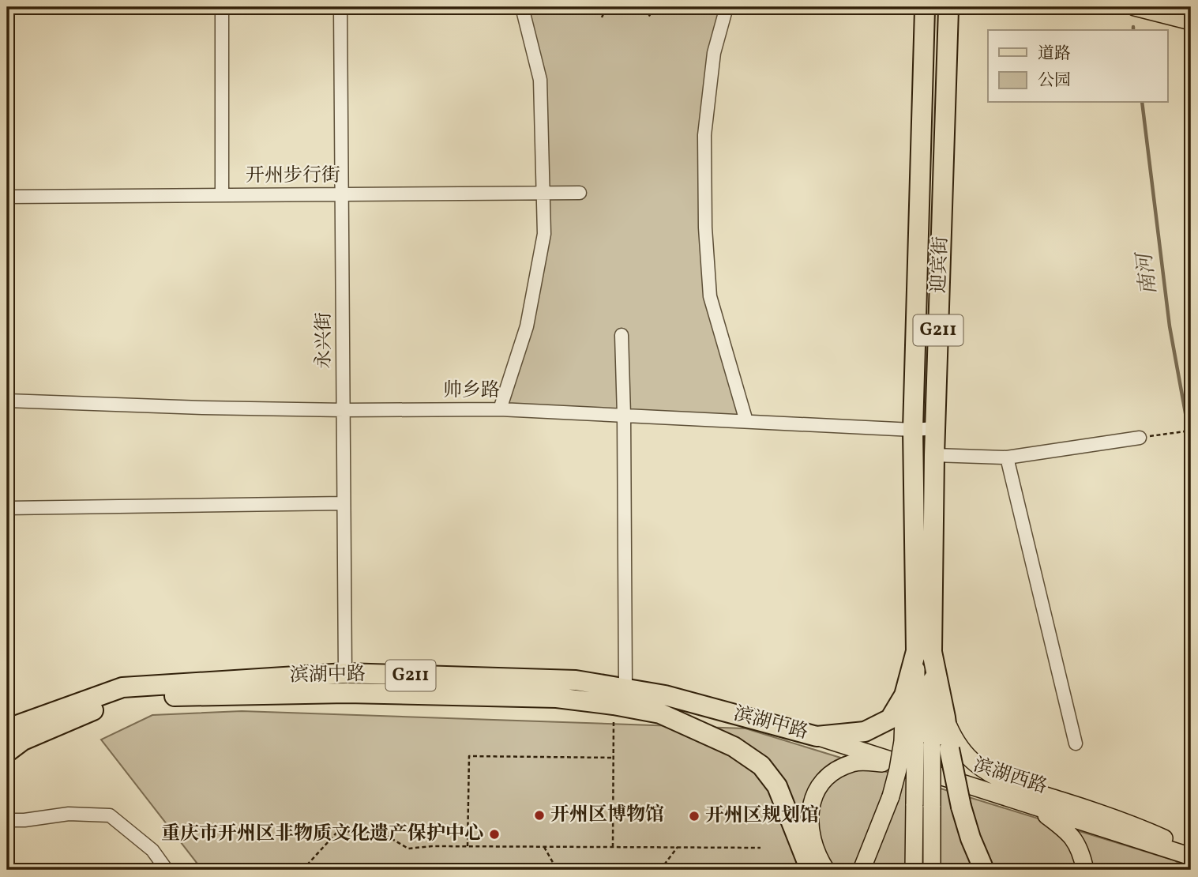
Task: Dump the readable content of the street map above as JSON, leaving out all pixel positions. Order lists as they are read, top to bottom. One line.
{"streets":{"highway":["迎宾街","G211","滨湖中路"],"main road":["滨湖西路"],"street":["开州步行街","永兴街","帅乡路"]},"crossings":[["开州步行街","永兴街"],["迎宾街","G211"],["迎宾街","帅乡路"],["G211","滨湖中路"],["G211","滨湖西路"],["永兴街","帅乡路"],["永兴街","滨湖中路"],["滨湖中路","滨湖西路"]],"water":["南河"],"places":["开州区博物馆","开州区规划馆","重庆市开州区非物质文化遗产保护中心"],"legend":["道路","公园"]}
